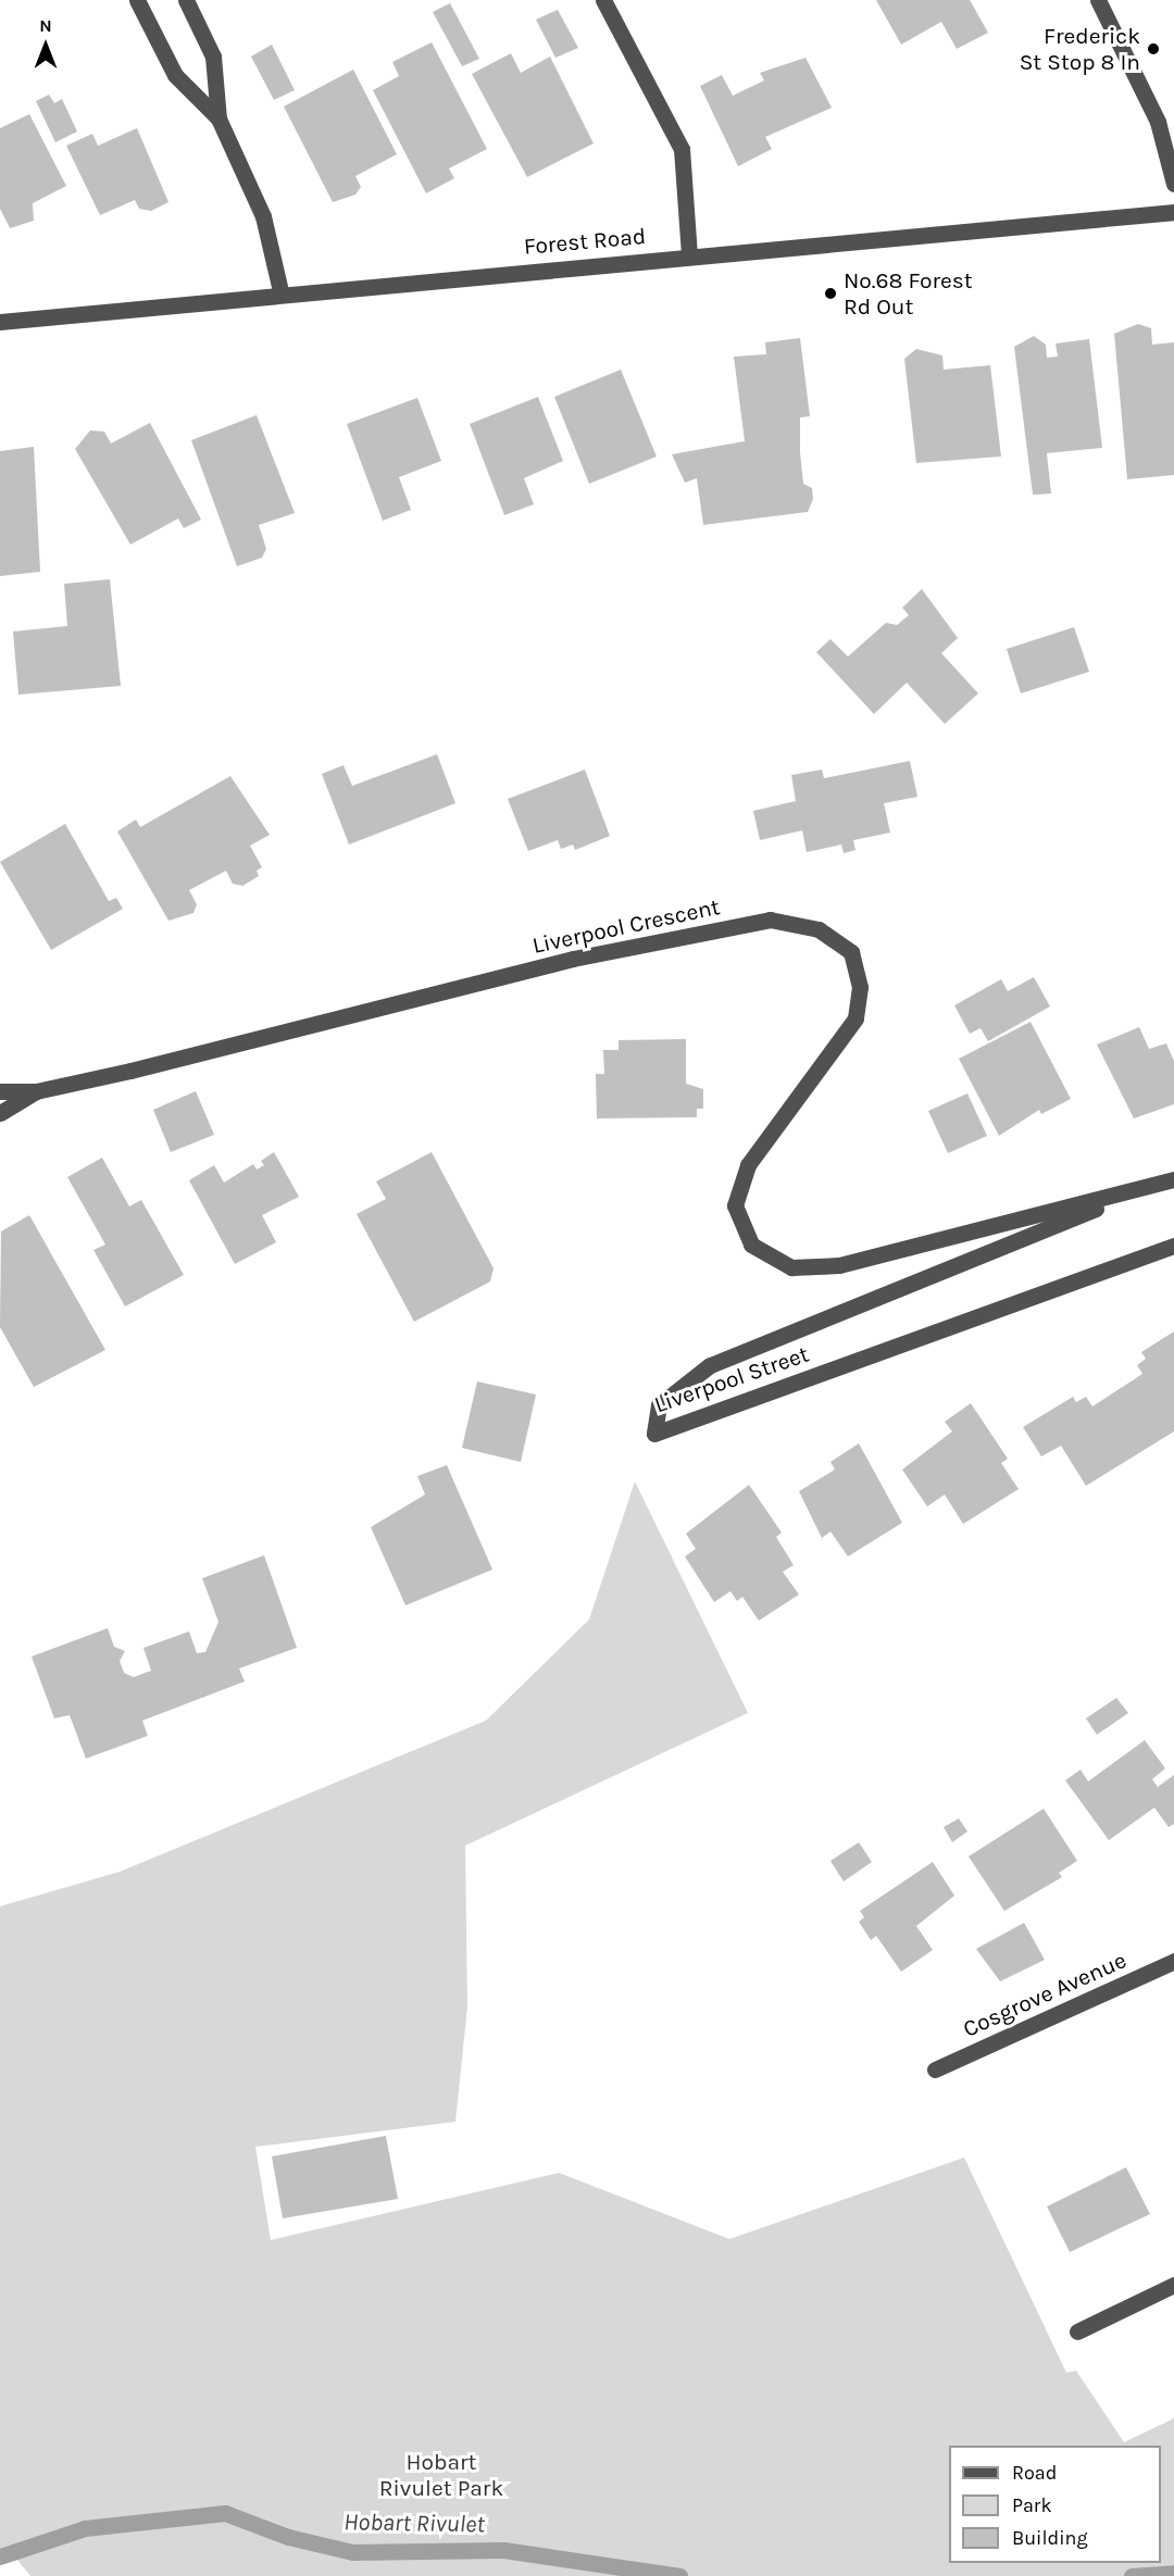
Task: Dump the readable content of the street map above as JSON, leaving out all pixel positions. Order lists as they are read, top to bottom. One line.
{"streets":{"street":["Forest Road","Liverpool Crescent","Liverpool Street","Cosgrove Avenue"]},"crossings":[["Liverpool Crescent","Liverpool Street"]],"water":["Hobart Rivulet"],"parks":["Hobart Rivulet Park"],"places":["Frederick St Stop 8 In","No.68 Forest Rd Out"],"legend":["Road","Park","Building"],"north":"top"}
